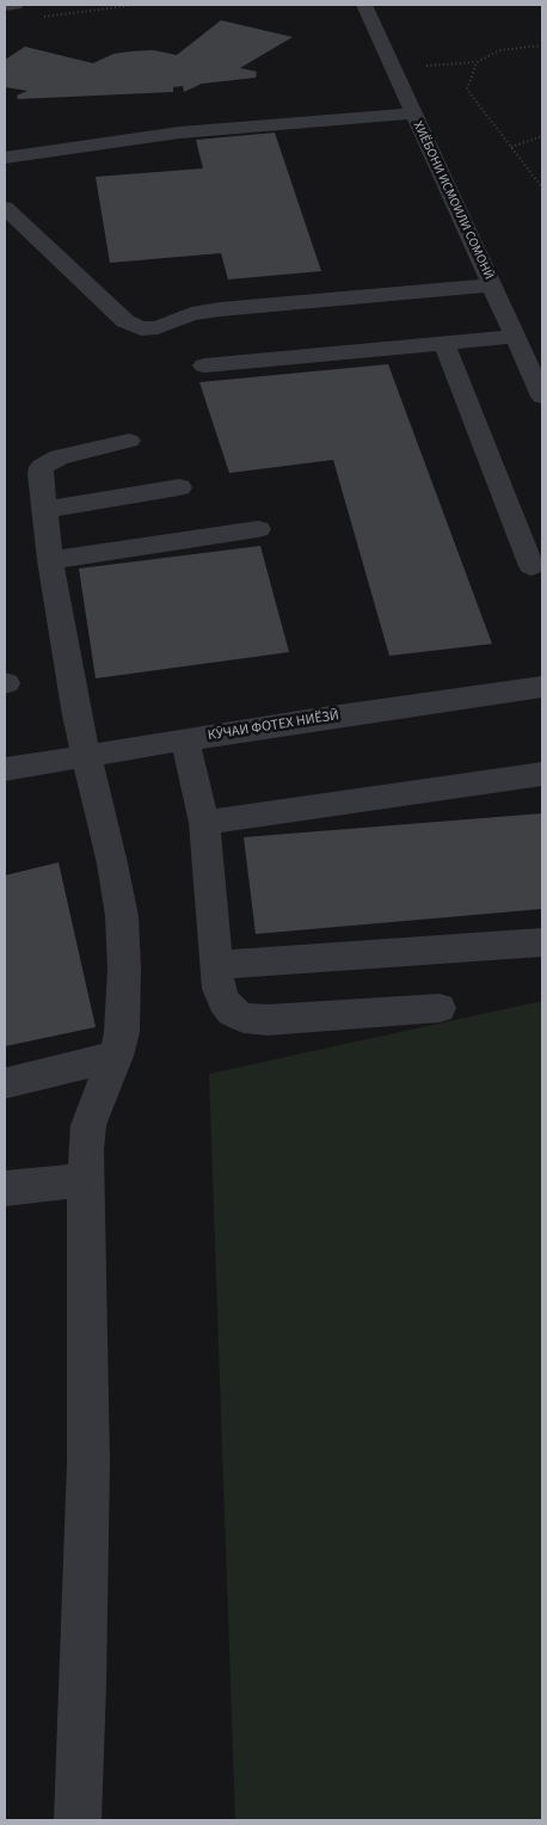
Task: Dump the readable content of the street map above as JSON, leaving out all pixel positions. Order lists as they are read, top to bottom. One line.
{"streets":{"street":["ХИЁБОНИ ИСМОИЛИ СОМОНӢ","КӮЧАИ ФОТЕХ НИЁЗӢ"]}}
